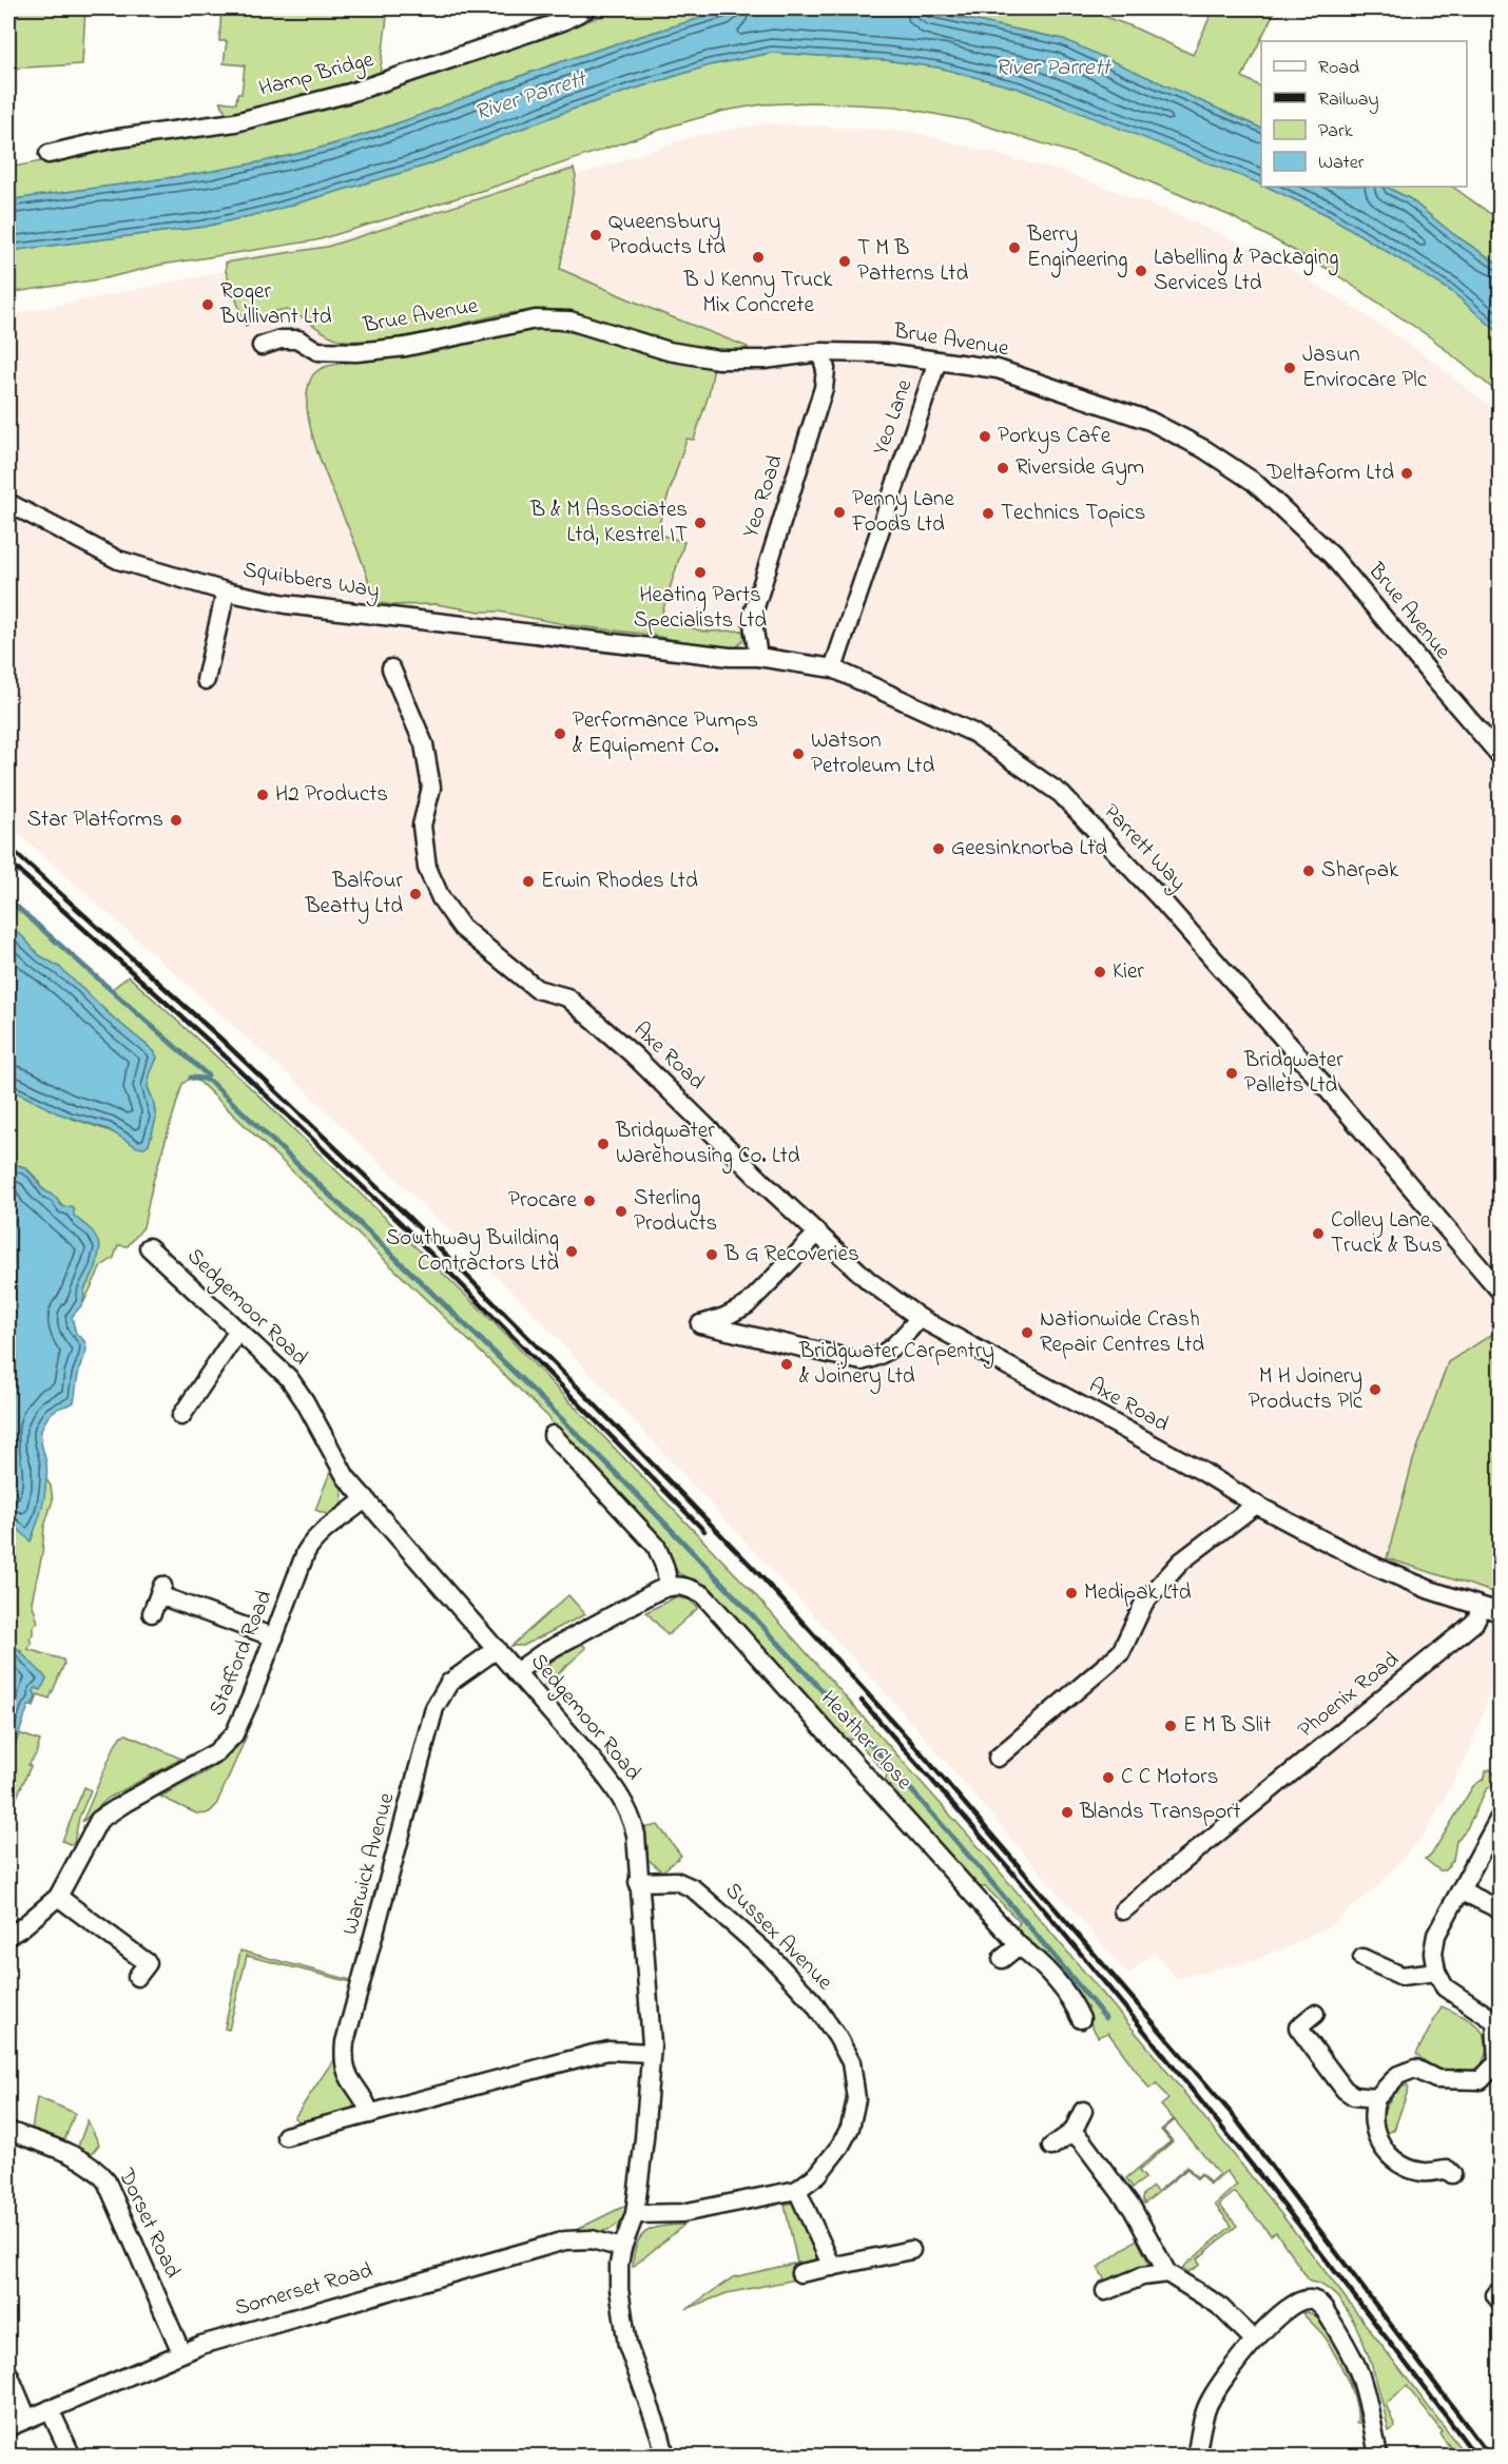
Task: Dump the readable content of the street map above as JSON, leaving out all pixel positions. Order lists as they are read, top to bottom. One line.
{"streets":{"street":["Hamp Bridge","Brue Avenue","Yeo Lane","Yeo Road","Squibbers Way","Parrett Way","Axe Road","Sedgemoor Road","Stafford Road","Phoenix Road","Heather Close","Warwick Avenue","Sussex Avenue","Dorset Road","Somerset Road"]},"crossings":[["Brue Avenue","Yeo Lane"],["Brue Avenue","Yeo Road"],["Yeo Lane","Parrett Way"],["Yeo Road","Parrett Way"],["Squibbers Way","Parrett Way"],["Axe Road","Phoenix Road"],["Sedgemoor Road","Stafford Road"],["Sedgemoor Road","Warwick Avenue"],["Sedgemoor Road","Sussex Avenue"],["Sedgemoor Road","Somerset Road"],["Dorset Road","Somerset Road"]],"water":["River Parrett"],"places":["Queensbury Products Ltd","Berry Engineering","B J Kenny Truck Mix Concrete","T M B Patterns Ltd","Labelling & Packaging Services Ltd","Roger Bullivant Ltd","Jasun Envirocare Plc","Porkys Cafe","Riverside Gym","Deltaform Ltd","Penny Lane Foods Ltd","Technics Topics","B & M Associates Ltd, Kestrel IT","Heating Parts Specialists Ltd","Performance Pumps & Equipment Co.","Watson Petroleum Ltd","H2 Products","Star Platforms","Geesinknorba Ltd","Sharpak","Erwin Rhodes Ltd","Balfour Beatty Ltd","Kier","Bridgwater Pallets Ltd","Bridgwater Warehousing Co. Ltd","Procare","Sterling Products","Colley Lane Truck & Bus","Southway Building Contractors Ltd","B G Recoveries","Nationwide Crash Repair Centres Ltd","Bridgwater Carpentry & Joinery Ltd","M H Joinery Products Plc","Medipak Ltd","E M B Slit","C C Motors","Blands Transport"],"legend":["Road","Railway","Park","Water"]}
